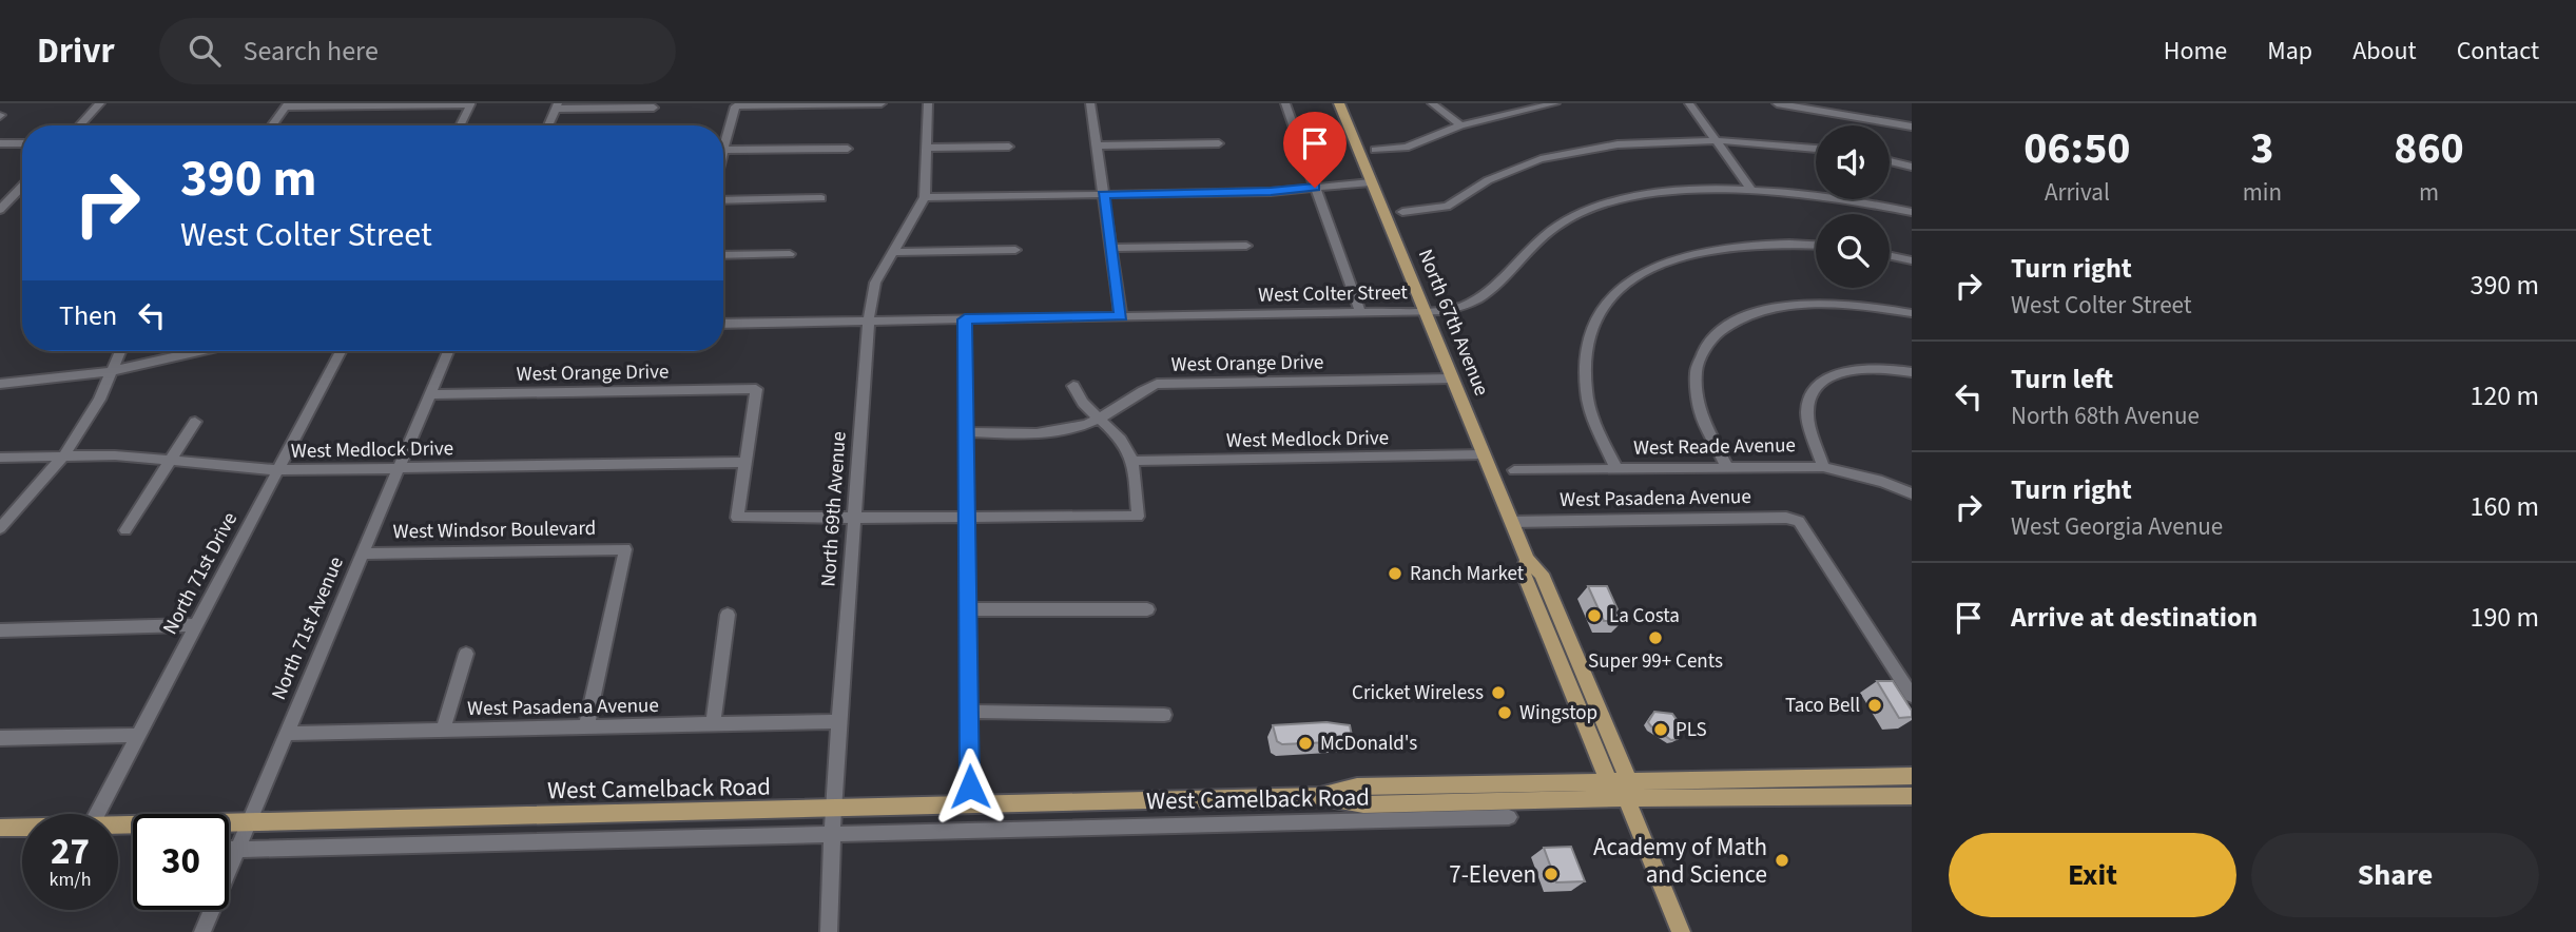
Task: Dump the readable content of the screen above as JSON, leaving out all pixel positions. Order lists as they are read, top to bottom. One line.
{"streets":{"main road":["North 67th Avenue","West Camelback Road"],"street":["West Colter Street","West Orange Drive","West Medlock Drive","West Reade Avenue","West Pasadena Avenue","North 69th Avenue","West Windsor Boulevard","North 71st Drive","North 71st Avenue"]},"crossings":[["West Colter Street","North 67th Avenue"],["West Colter Street","North 69th Avenue"],["North 67th Avenue","West Orange Drive"],["North 67th Avenue","West Medlock Drive"],["North 67th Avenue","West Pasadena Avenue"],["North 67th Avenue","West Camelback Road"],["West Orange Drive","West Medlock Drive"],["West Orange Drive","North 71st Avenue"],["West Medlock Drive","North 71st Drive"],["West Medlock Drive","North 71st Avenue"],["West Pasadena Avenue","North 69th Avenue"],["West Pasadena Avenue","West Windsor Boulevard"],["West Pasadena Avenue","North 71st Avenue"],["North 69th Avenue","West Camelback Road"],["West Windsor Boulevard","North 71st Avenue"],["North 71st Avenue","West Camelback Road"]],"places":["Ranch Market","La Costa","Super 99+ Cents","Cricket Wireless","Taco Bell","Wingstop","PLS","McDonald's","Academy of Math and Science","7-Eleven"],"page":{"header":"Drivr","search":"Search here","nav":["Home","Map","About","Contact"],"eta":["06:50","Arrival","3","min","860","m"],"turn":["390 m","West Colter Street"],"list":[{"name":"Turn right","note":"West Colter Street","value":"390 m"},{"name":"Turn left","note":"North 68th Avenue","value":"120 m"},{"name":"Turn right","note":"West Georgia Avenue","value":"160 m"},{"name":"Arrive at destination","value":"190 m"}],"then":"Then","speed":"27 km/h","limit":"30","buttons":["Exit","Share"]}}
